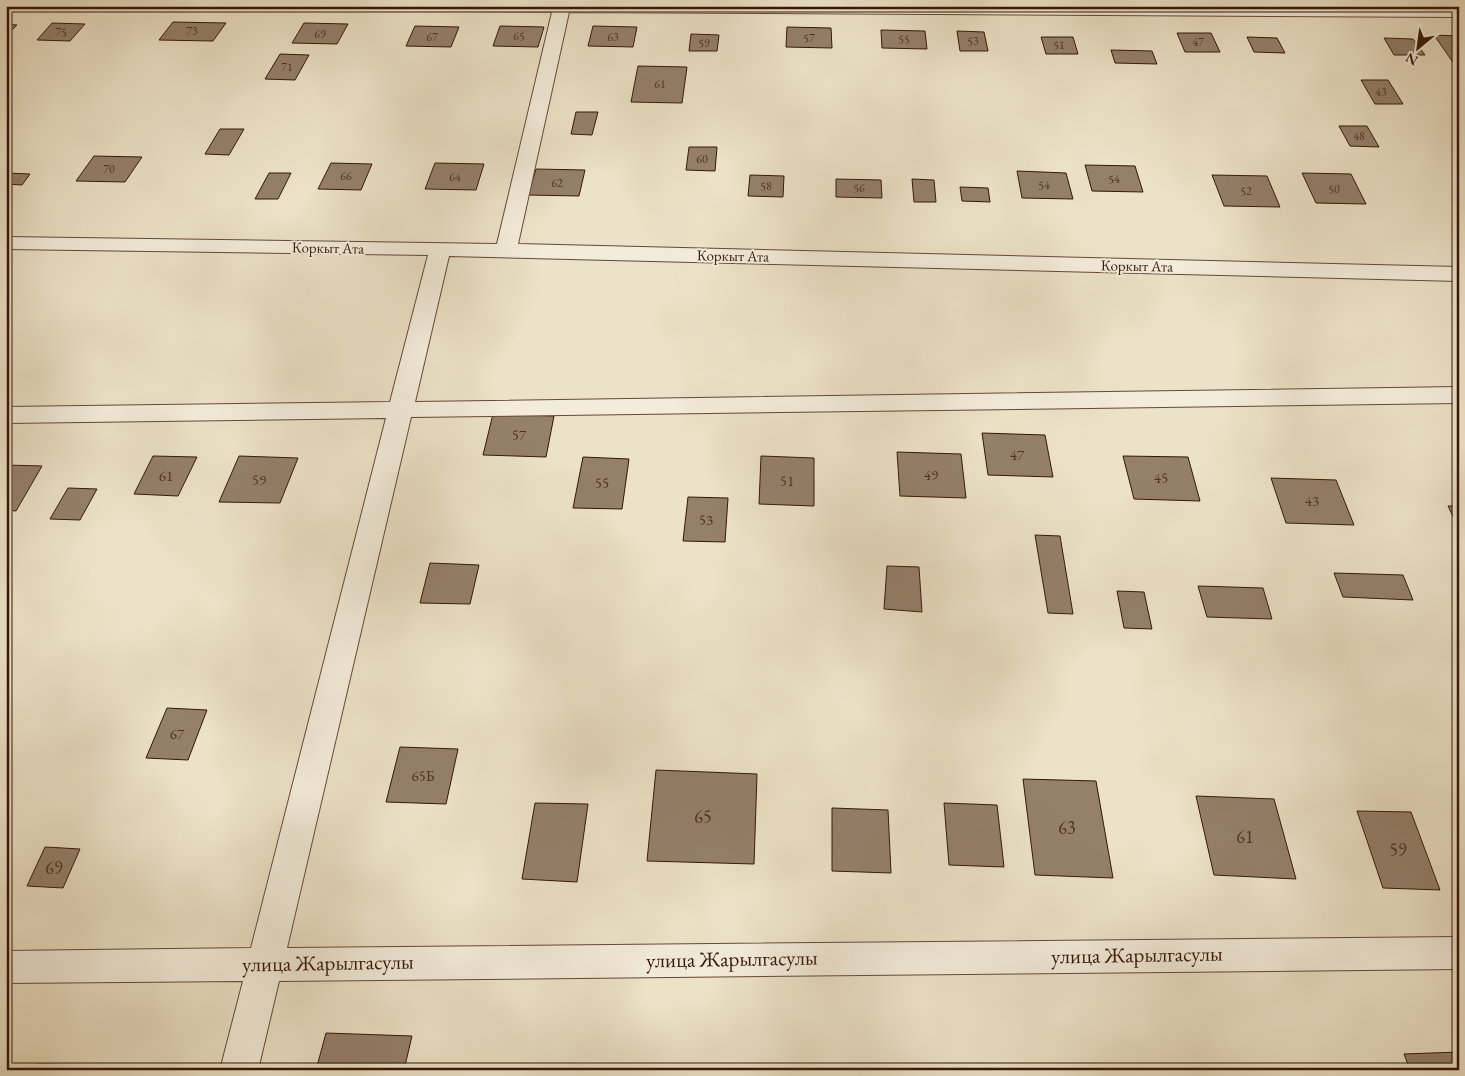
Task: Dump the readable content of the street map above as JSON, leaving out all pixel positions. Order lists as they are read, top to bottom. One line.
{"streets":{"street":["Коркыт Ата","улица Жарылгасулы"]},"house_numbers":["73","75","69","65","67","63","57","55","53","47","59","51","71","61","43","48","60","70","66","64","54","62","54","58","56","50","52","57","47","49","61","45","59","51","55","43","53","67","65Б","65","63","61","59","69"],"north":"bottom left"}
